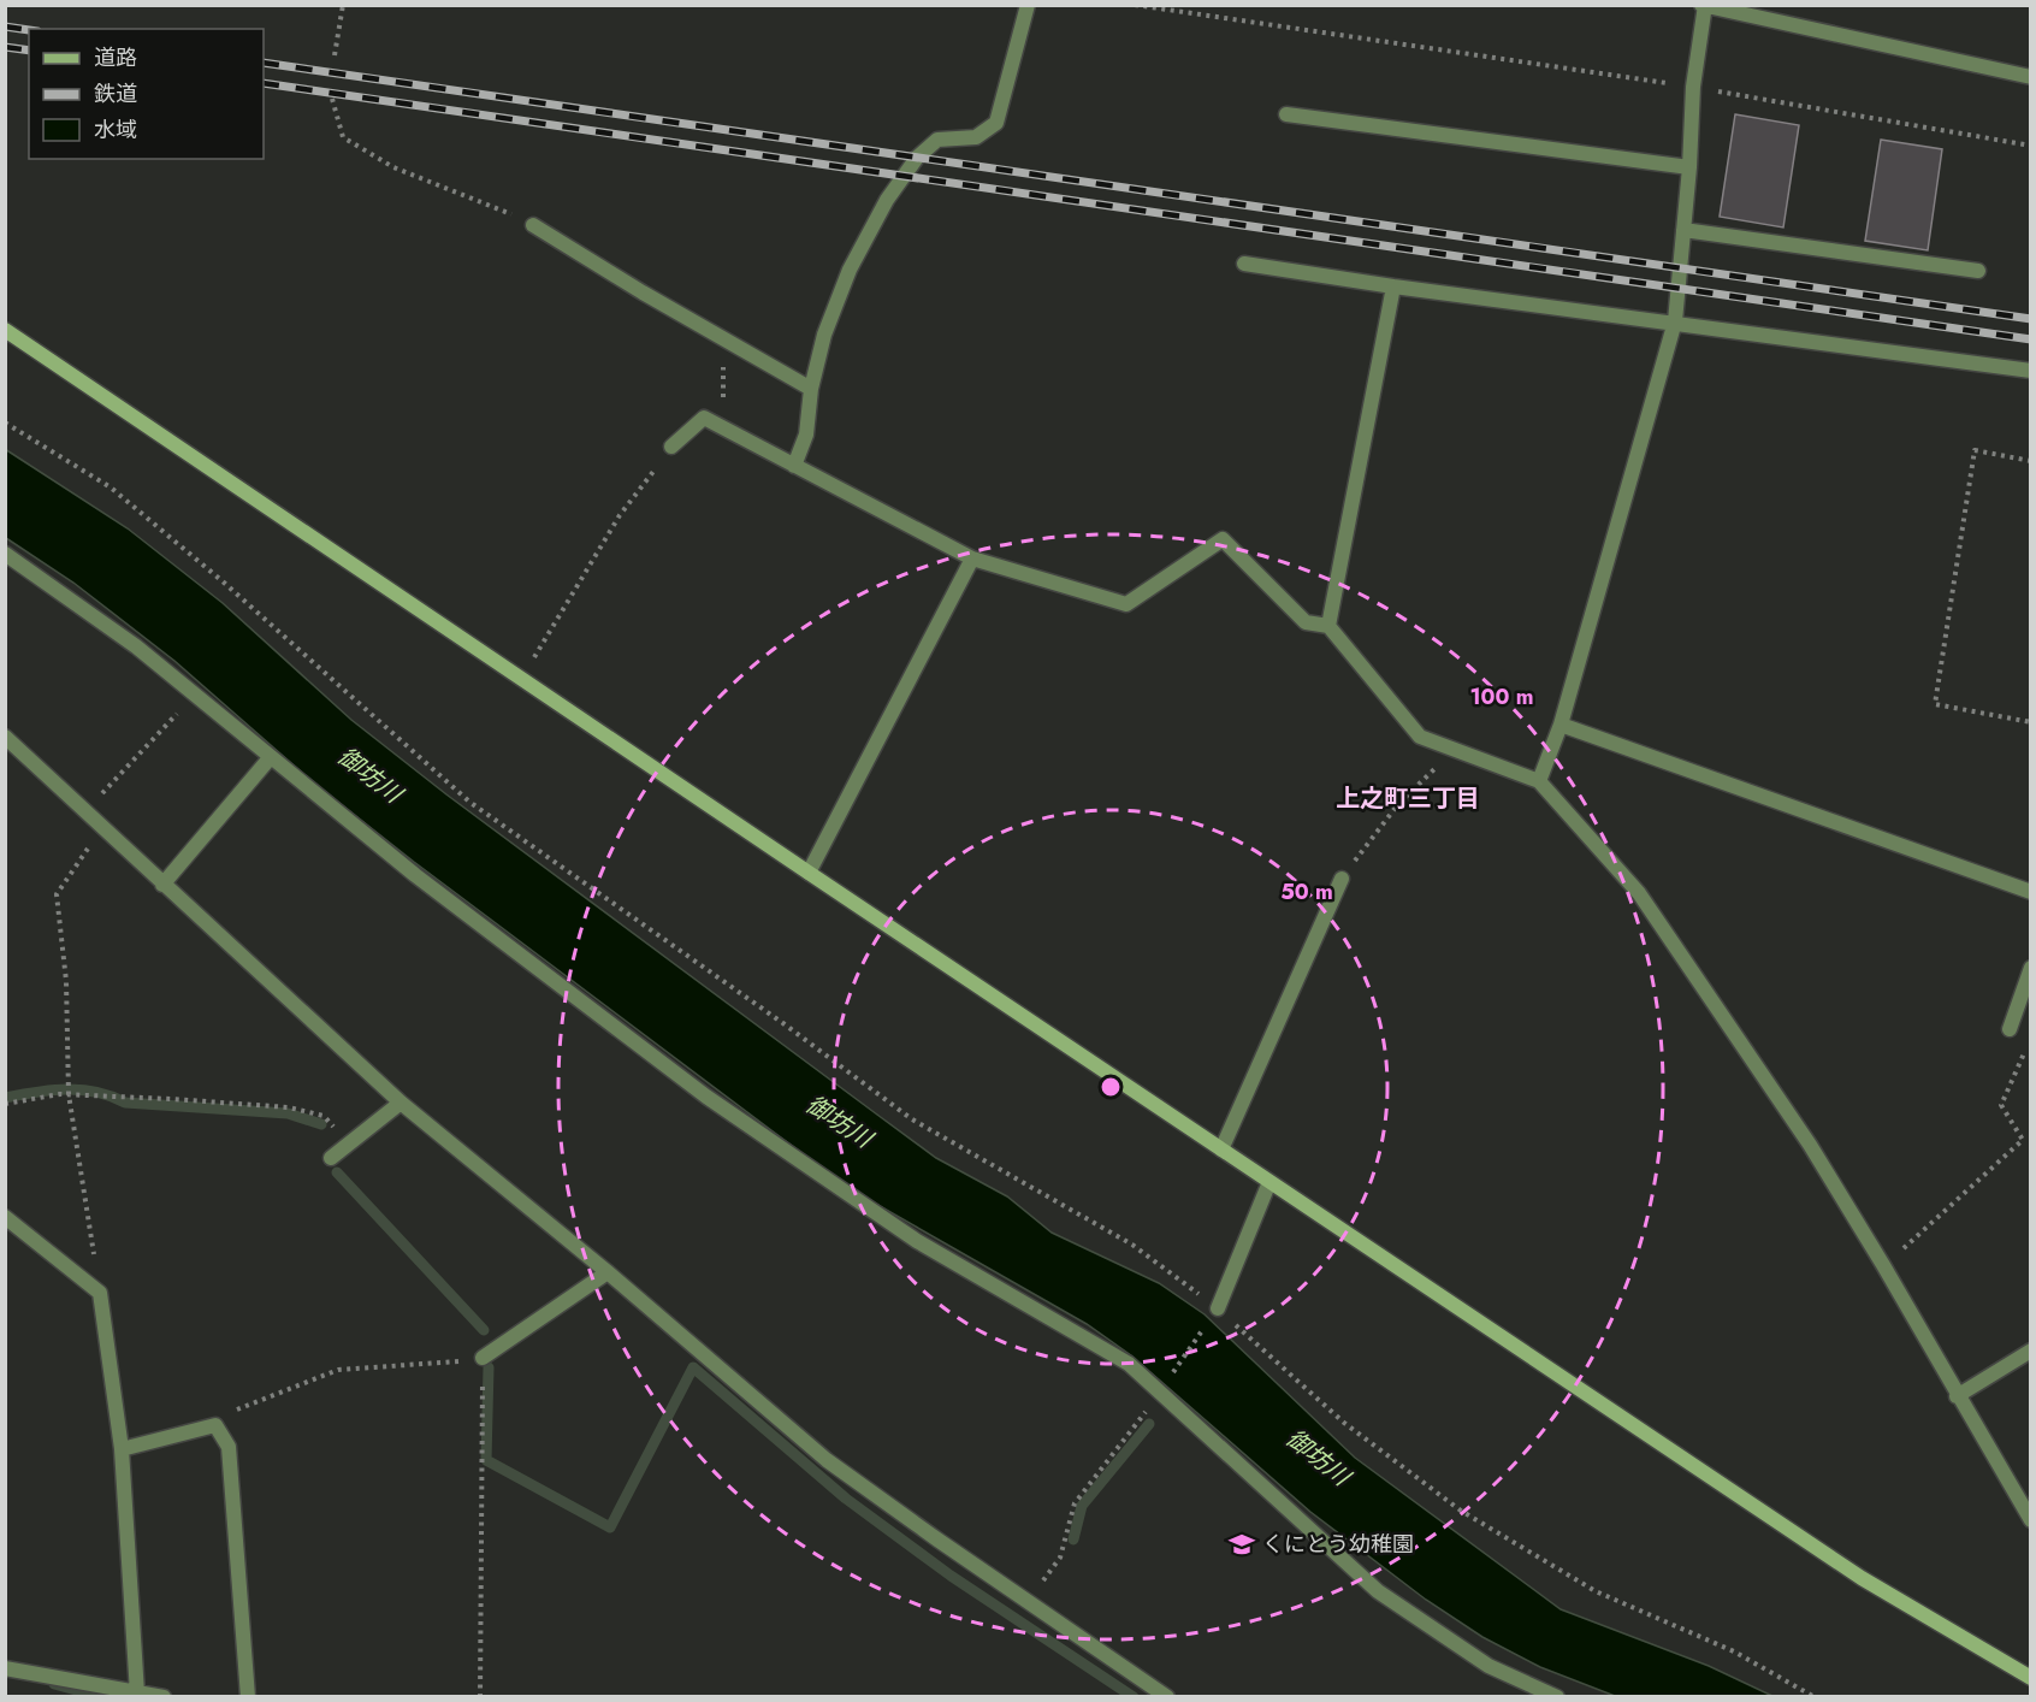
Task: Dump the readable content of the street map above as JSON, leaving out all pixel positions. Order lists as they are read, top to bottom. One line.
{"districts":["上之町三丁目"],"water":["御坊川"],"places":{"school or university":["くにとう幼稚園"]},"legend":["道路","鉄道","水域"],"rings":["100 m","50 m"]}
